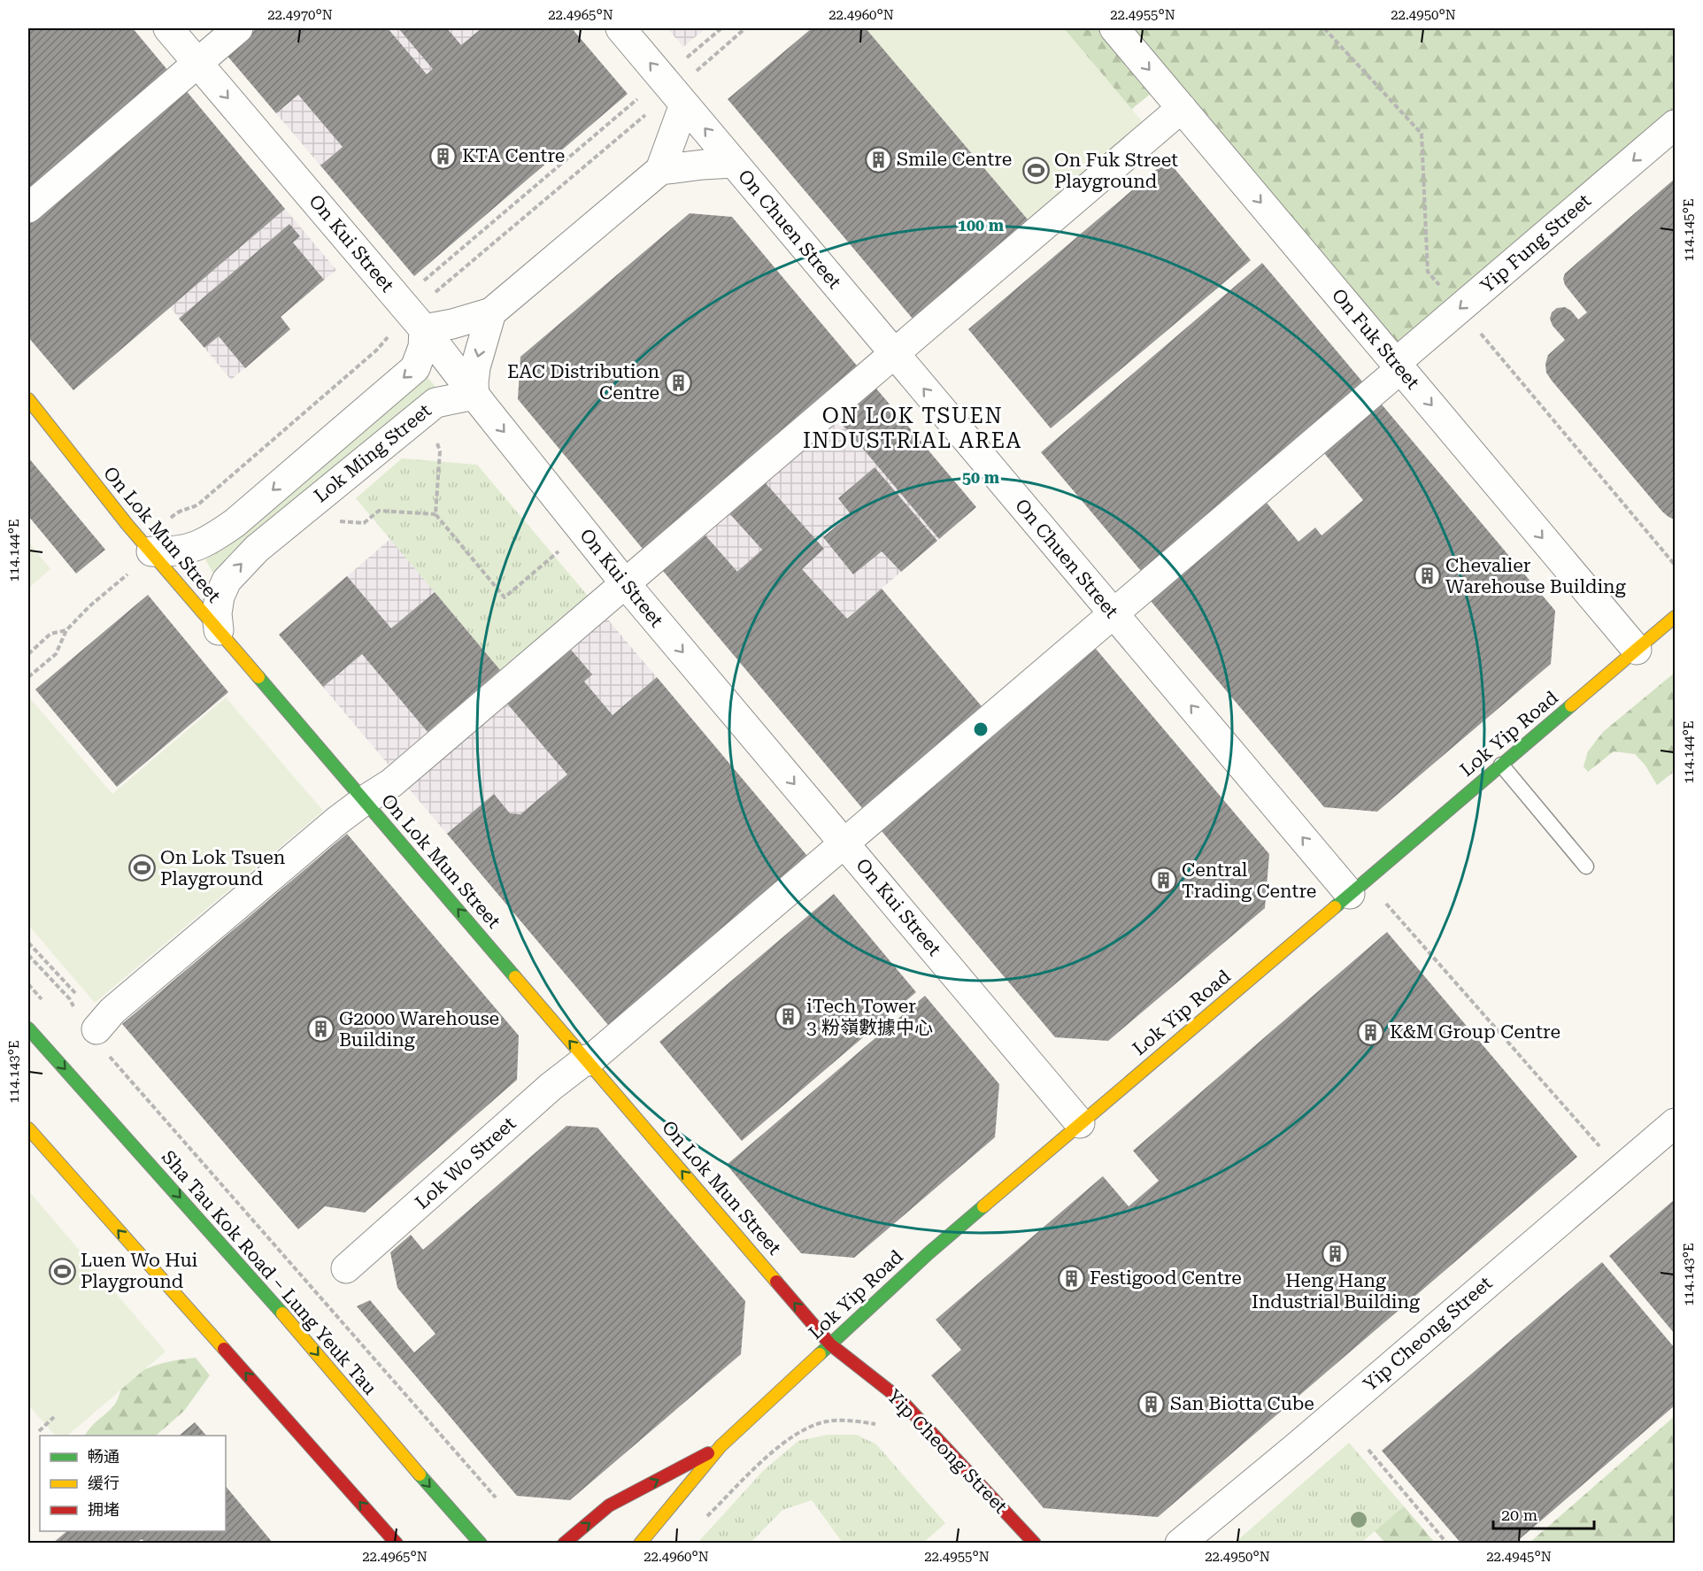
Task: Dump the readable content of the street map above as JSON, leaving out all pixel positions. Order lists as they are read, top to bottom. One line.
{"streets":{"street":["On Chuen Street","On Kui Street","Yip Fung Street","On Fuk Street","Lok Ming Street","On Lok Mun Street","Lok Yip Road","Lok Wo Street","Sha Tau Kok Road – Lung Yeuk Tau","Yip Cheong Street"]},"crossings":[["On Chuen Street","Yip Fung Street"],["On Chuen Street","Lok Yip Road"],["On Chuen Street","Lok Wo Street"],["On Kui Street","Lok Ming Street"],["On Kui Street","Lok Yip Road"],["On Kui Street","Lok Wo Street"],["Yip Fung Street","On Fuk Street"],["Yip Fung Street","Lok Wo Street"],["On Fuk Street","Lok Yip Road"],["Lok Ming Street","On Lok Mun Street"],["On Lok Mun Street","Lok Yip Road"],["On Lok Mun Street","Lok Wo Street"],["On Lok Mun Street","Yip Cheong Street"],["Lok Yip Road","Yip Cheong Street"]],"one_way":["On Chuen Street","On Kui Street","Yip Fung Street","On Fuk Street","On Lok Mun Street"],"districts":["ON LOK TSUEN INDUSTRIAL AREA"],"places":{"building":["KTA Centre","Smile Centre","EAC Distribution Centre","Chevalier Warehouse Building","Central Trading Centre","iTech Tower 3 粉嶺數據中心","G2000 Warehouse Building","K&M Group Centre","Heng Hang Industrial Building","Festigood Centre","San Biotta Cube"],"sports":["On Fuk Street Playground","On Lok Tsuen Playground","Luen Wo Hui Playground"]},"legend":["畅通","缓行","拥堵"],"scale_bar":"20 m","coordinates":["22.4970°N","22.4965°N","22.4960°N","22.4955°N","22.4950°N","114.145°E","114.144°E","114.143°E","22.4945°N"],"rings":["100 m","50 m"]}
